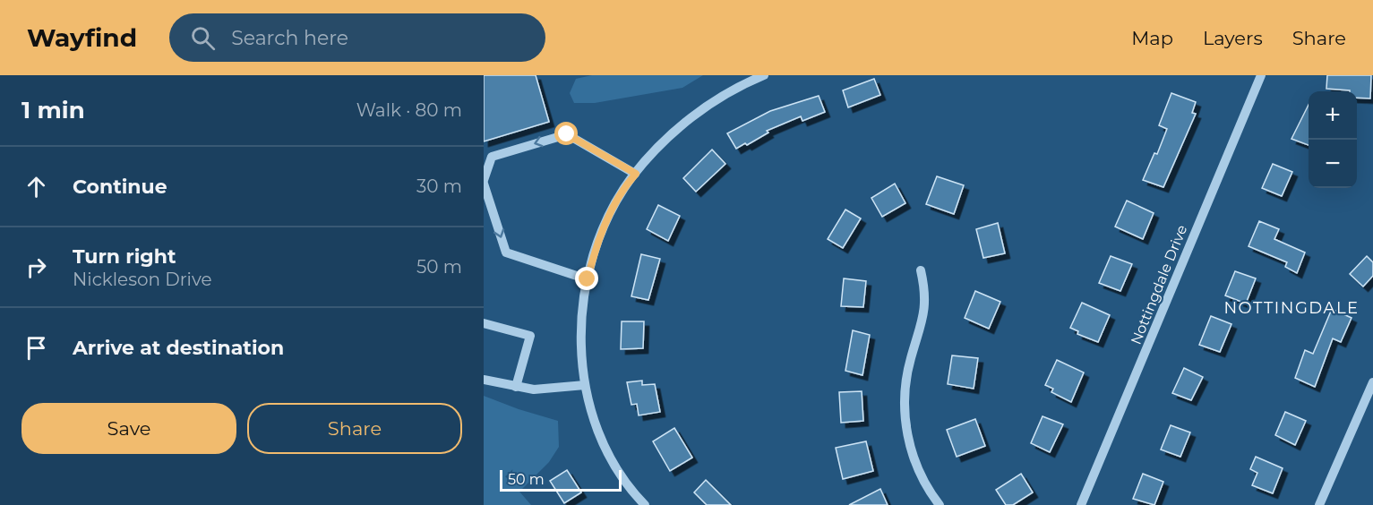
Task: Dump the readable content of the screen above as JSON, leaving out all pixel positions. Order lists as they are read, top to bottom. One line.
{"streets":{"street":["Nottingdale Drive"]},"districts":["NOTTINGDALE"],"scale_bar":"50 m","page":{"header":"Wayfind","search":"Search here","nav":["Map","Layers","Share"],"heading":["1 min","Walk · 80 m"],"map_buttons":["+","−"],"list":[["Continue","30 m"],["Turn right","Nickleson Drive","50 m"],"Arrive at destination"],"buttons":["Save","Share"],"scale":"50 m"}}
